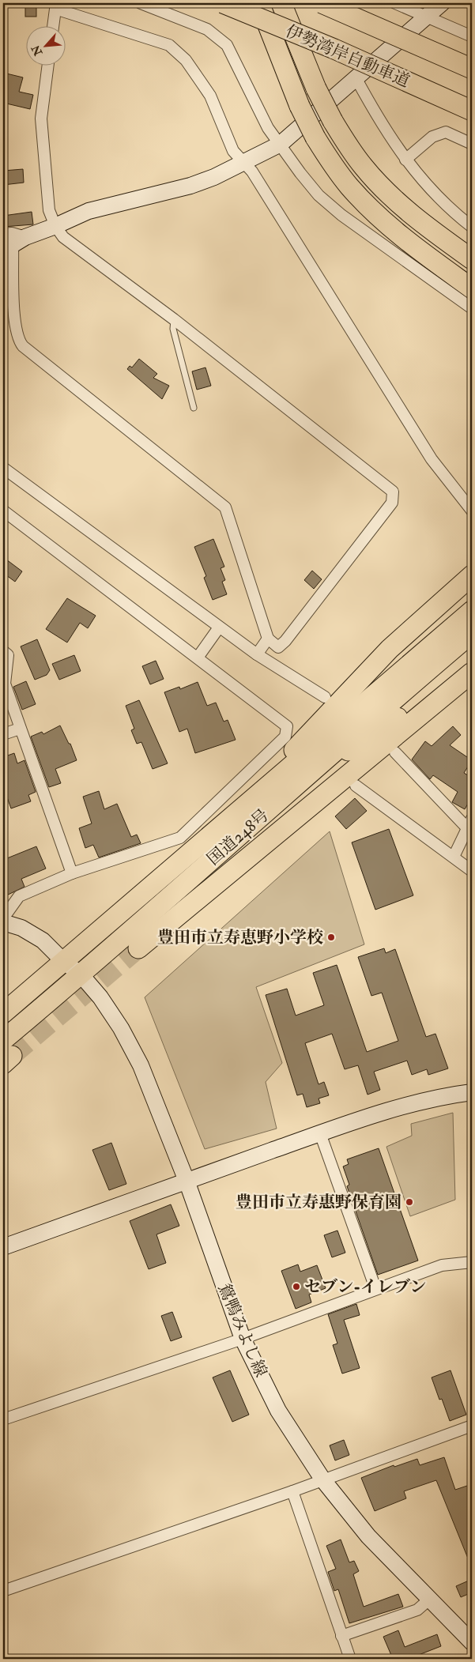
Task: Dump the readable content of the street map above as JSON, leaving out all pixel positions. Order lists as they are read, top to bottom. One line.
{"streets":{"highway":["伊勢湾岸自動車道","国道248号"],"street":["鴛鴨みよし線"]},"crossings":[["国道248号","鴛鴨みよし線"]],"places":["豊田市立寿恵野小学校","豊田市立寿惠野保育園","セブン-イレブン"],"north":"bottom left"}
